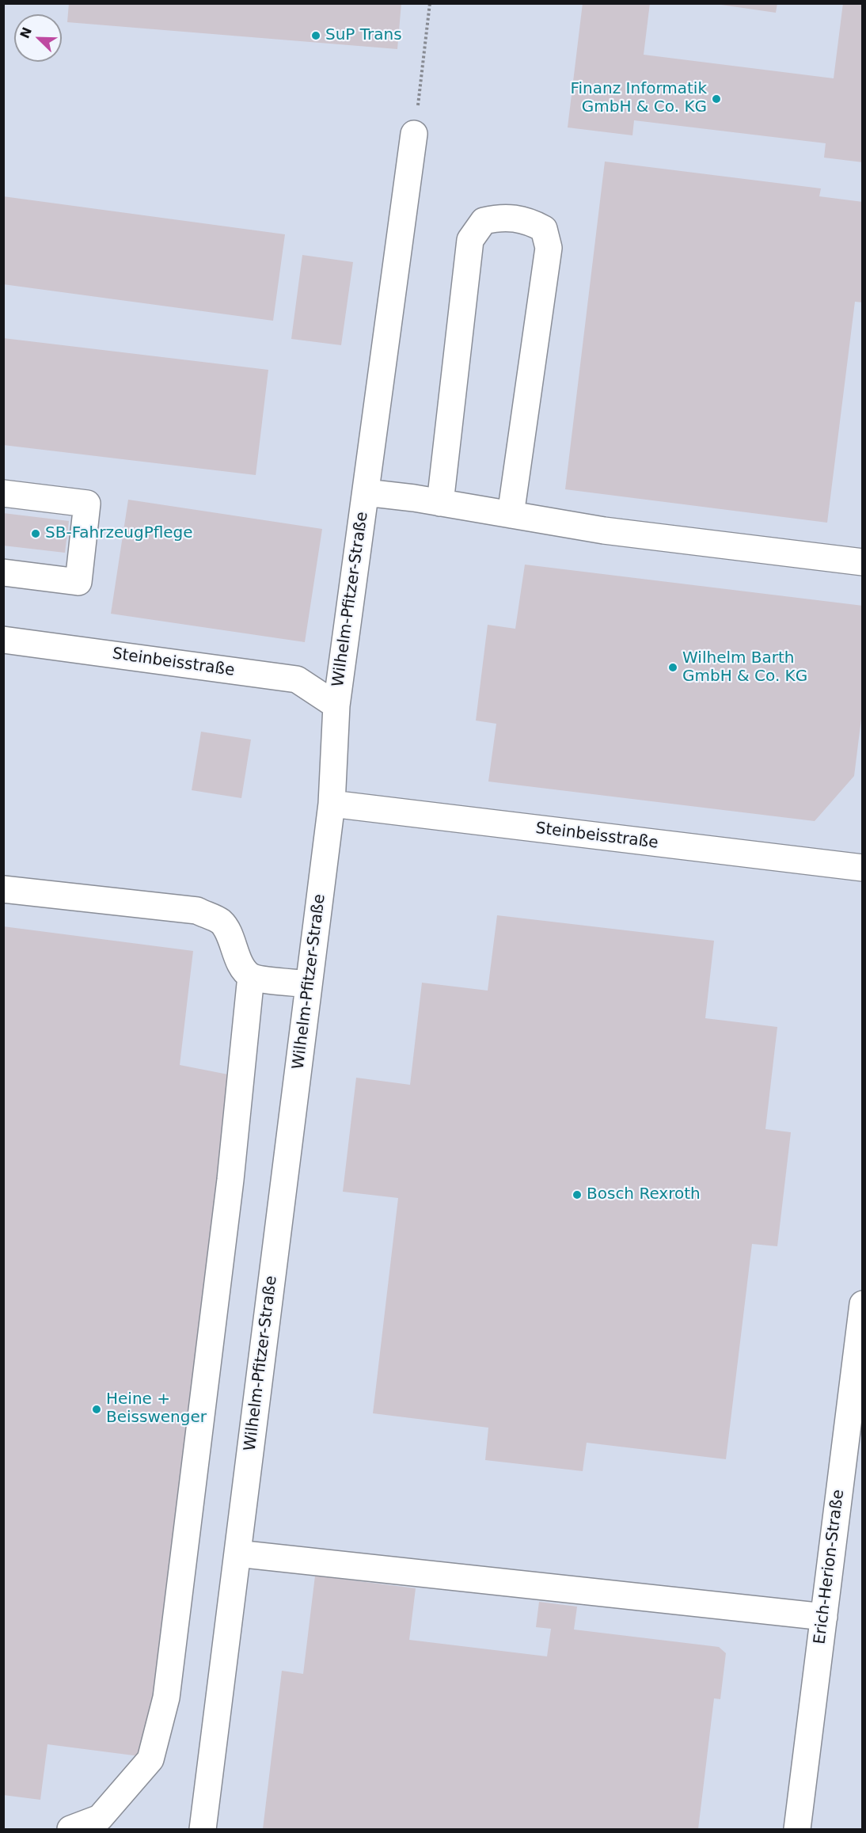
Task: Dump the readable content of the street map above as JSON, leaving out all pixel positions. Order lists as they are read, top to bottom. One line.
{"streets":{"street":["Wilhelm-Pfitzer-Straße","Steinbeisstraße","Erich-Herion-Straße"]},"crossings":[["Wilhelm-Pfitzer-Straße","Steinbeisstraße"]],"places":["SuP Trans","Finanz Informatik GmbH & Co. KG","SB-FahrzeugPflege","Wilhelm Barth GmbH & Co. KG","Bosch Rexroth","Heine + Beisswenger"],"north":"top left"}
